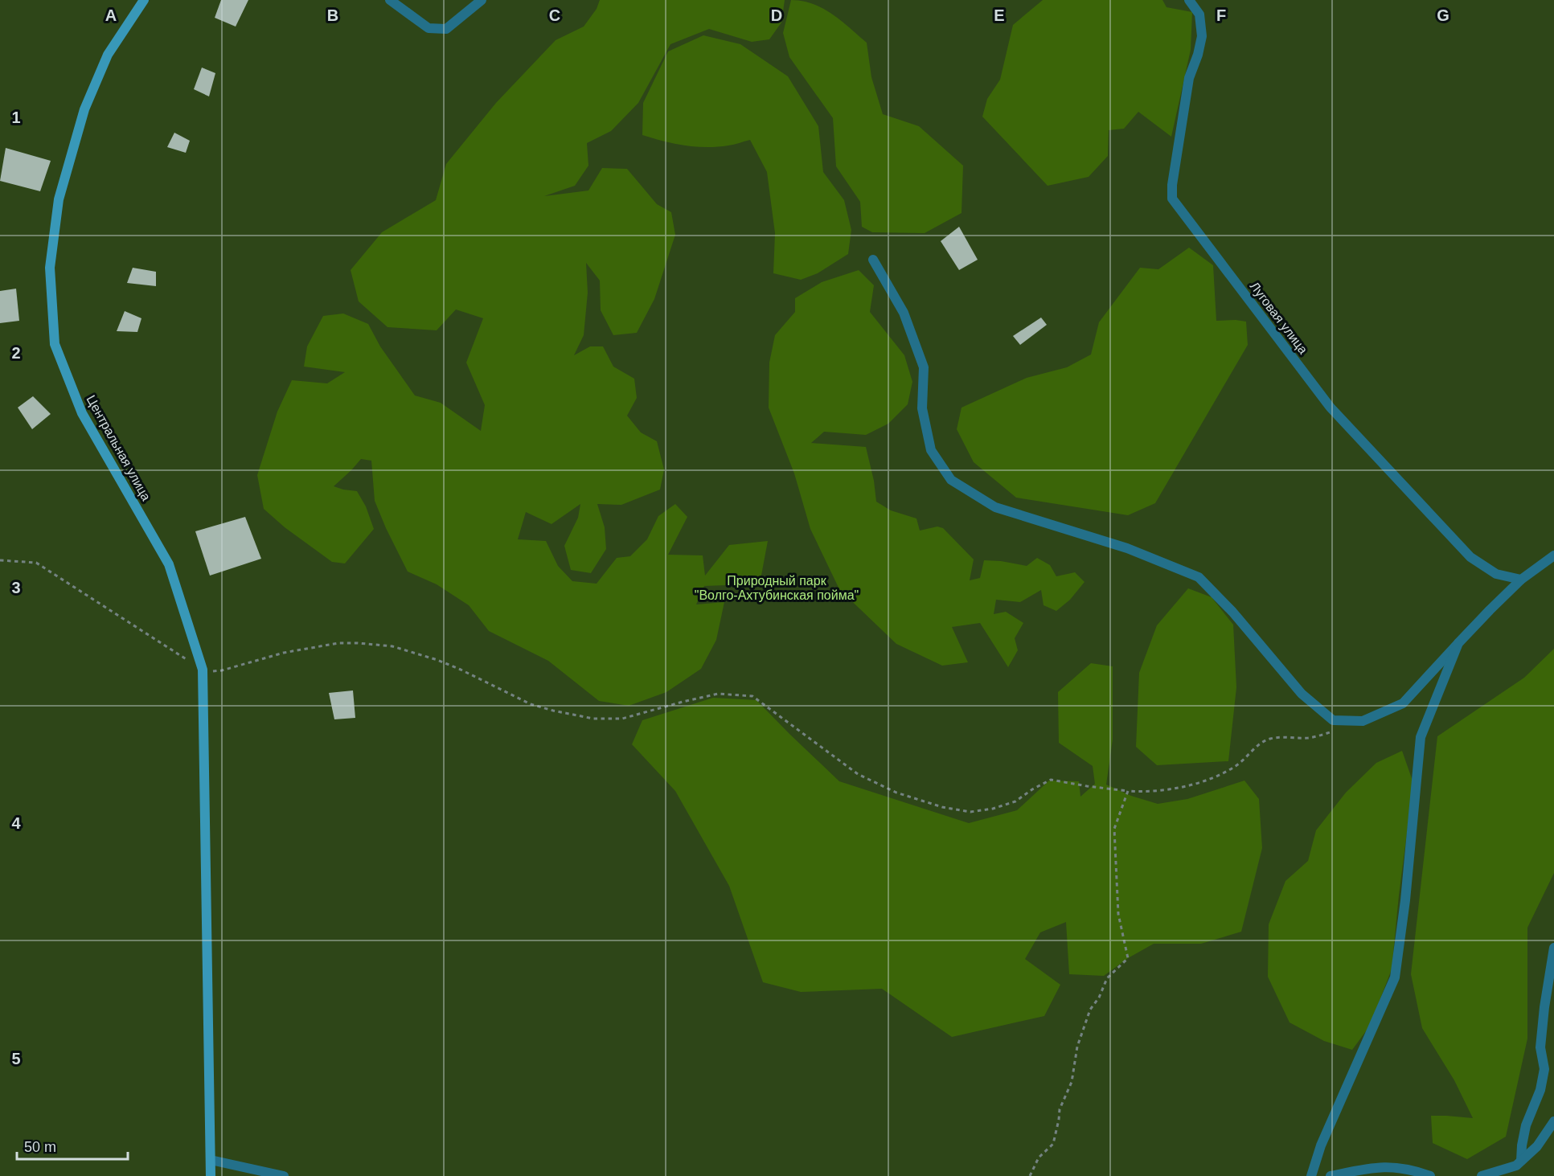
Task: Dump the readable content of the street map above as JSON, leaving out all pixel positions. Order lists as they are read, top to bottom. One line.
{"streets":{"street":["Луговая улица","Центральная улица"]},"parks":["Природный парк \"Волго-Ахтубинская пойма\""],"scale_bar":"50 m","grid":{"columns":["A","B","C","D","E","F","G"],"rows":["1","2","3","4","5"]}}
